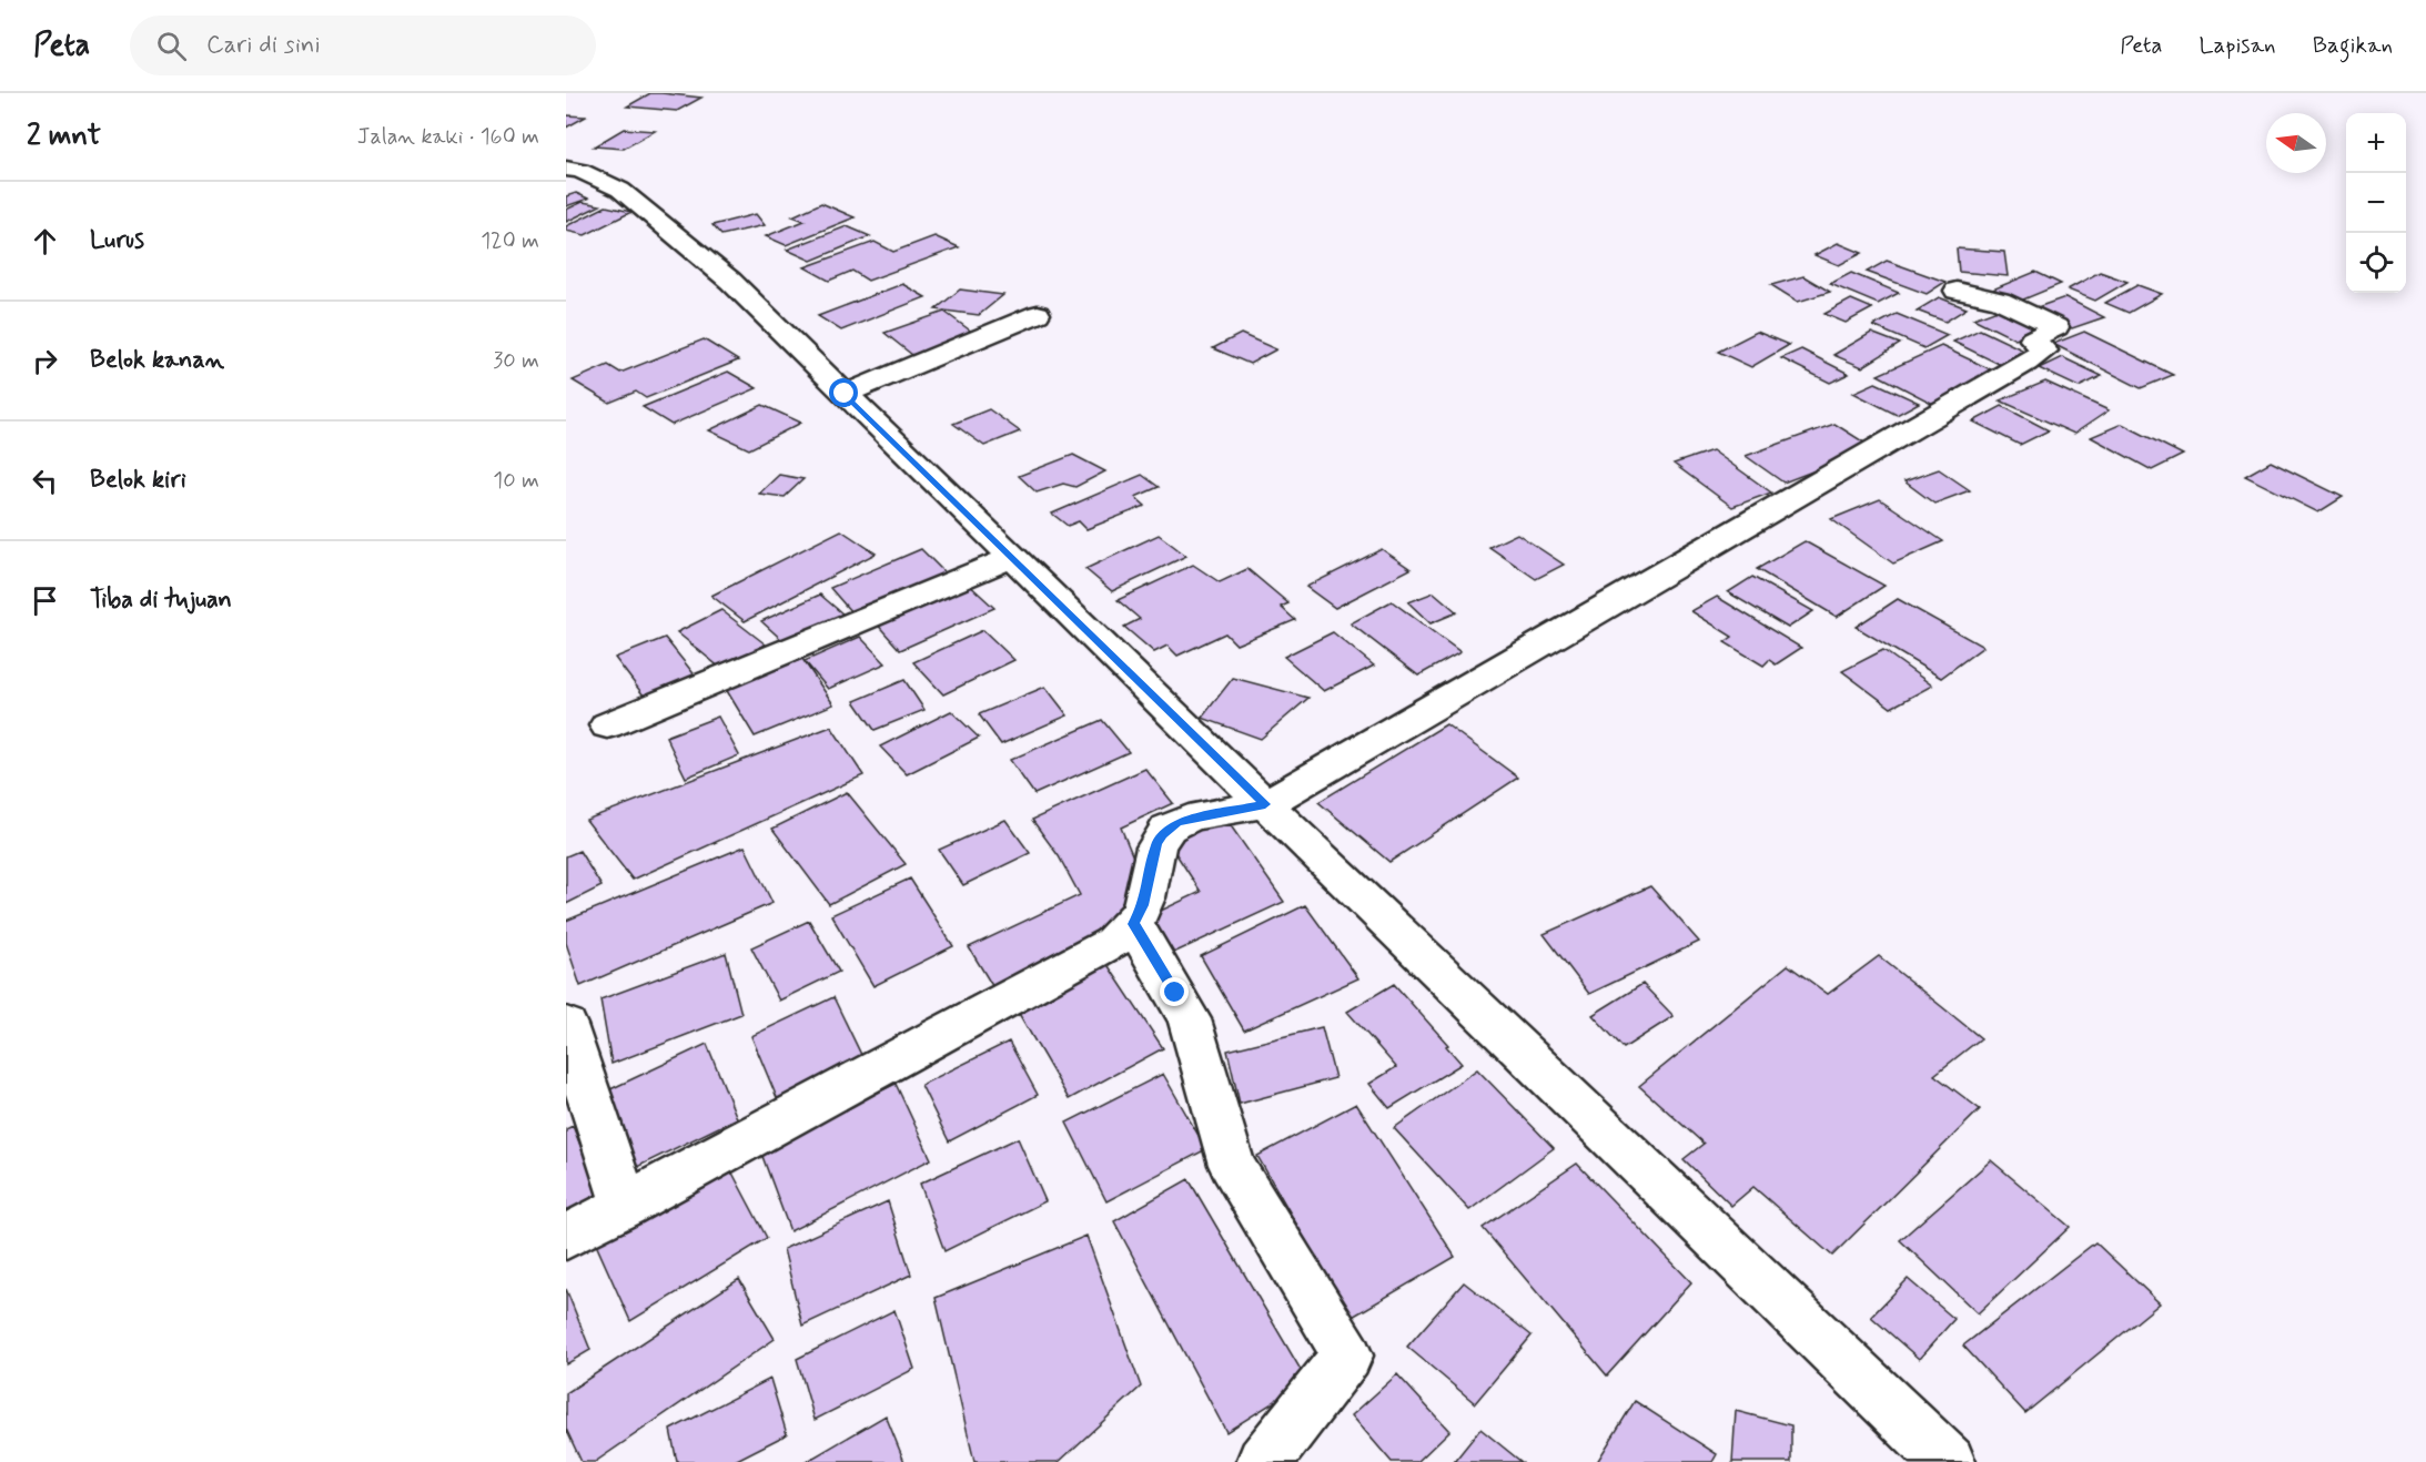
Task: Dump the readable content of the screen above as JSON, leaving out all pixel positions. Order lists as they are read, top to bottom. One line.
{"north":"left","page":{"header":"Peta","search":"Cari di sini","nav":["Peta","Lapisan","Bagikan"],"heading":["2 mnt","Jalan kaki · 160 m"],"map_buttons":["+","−"],"list":[["Lurus","120 m"],["Belok kanan","30 m"],["Belok kiri","10 m"],"Tiba di tujuan"]}}
